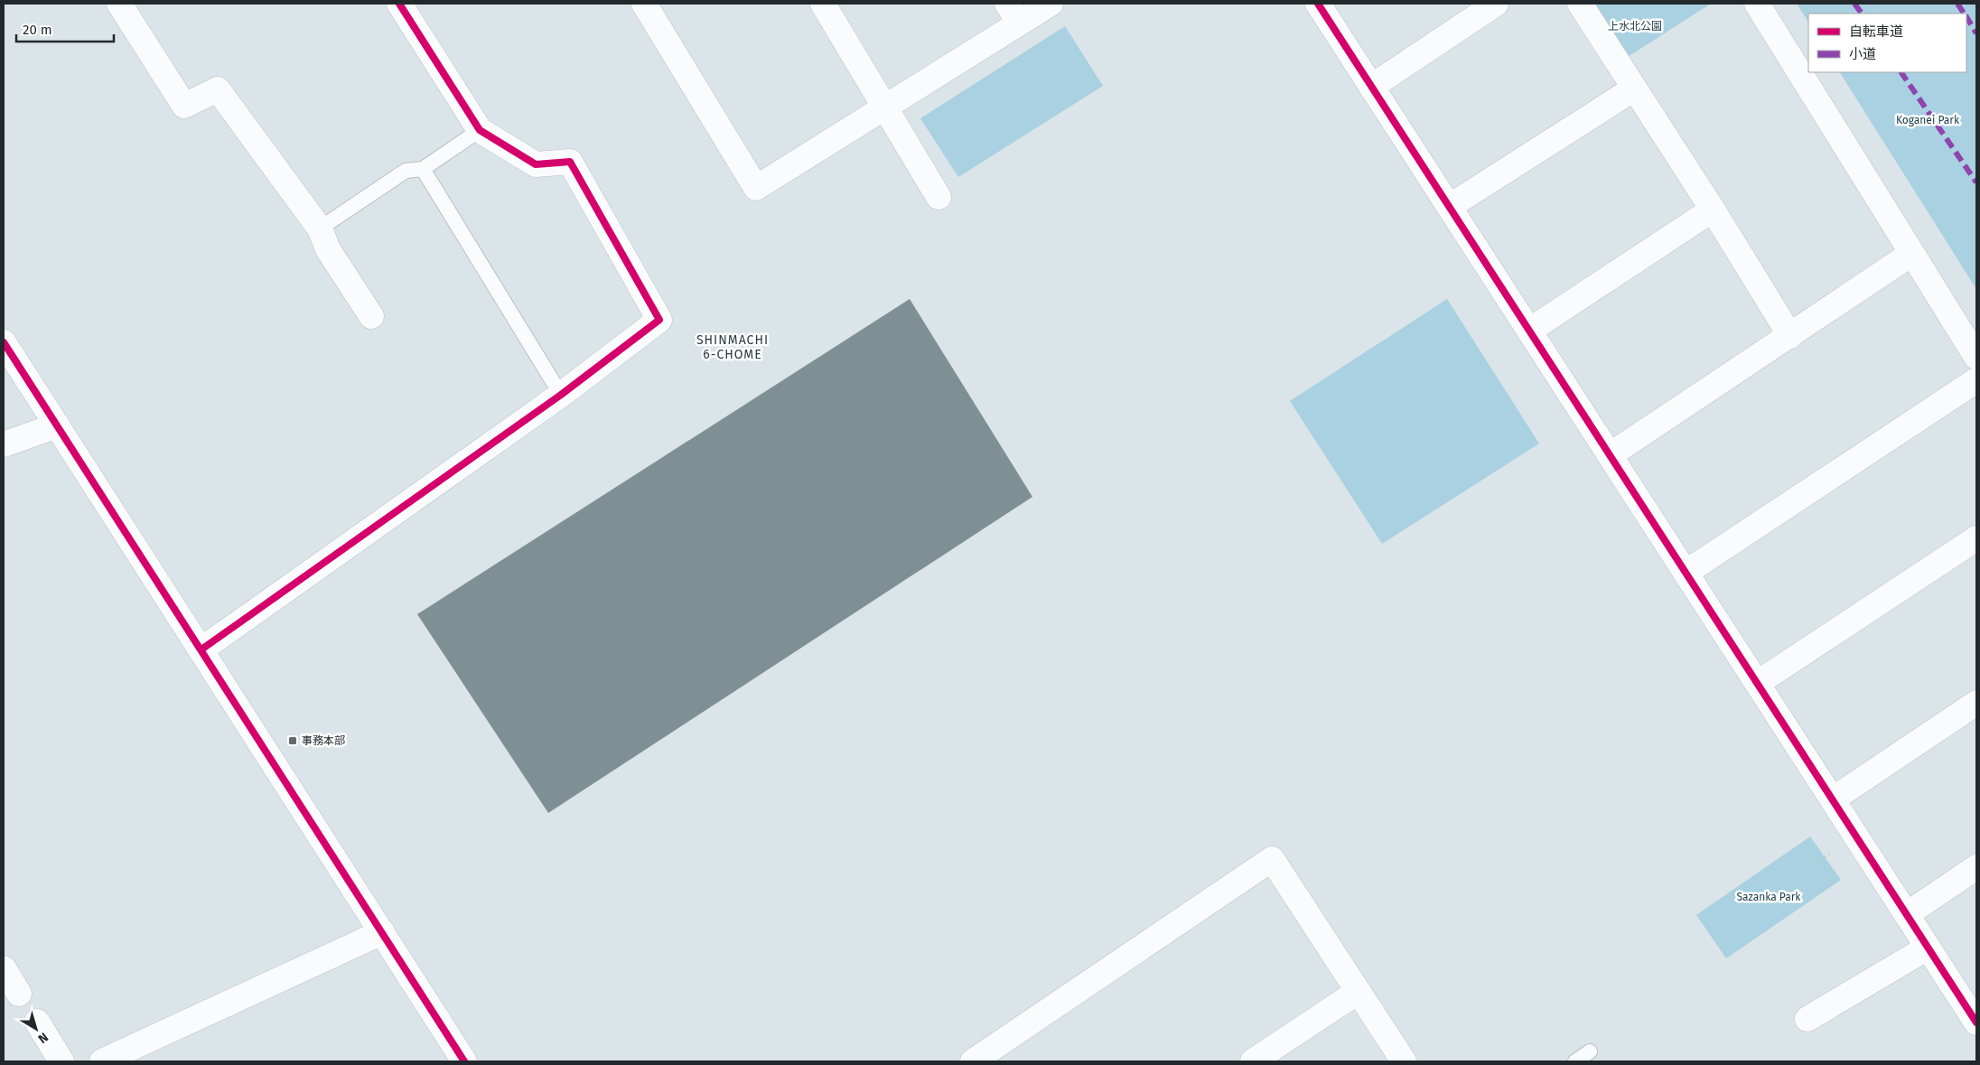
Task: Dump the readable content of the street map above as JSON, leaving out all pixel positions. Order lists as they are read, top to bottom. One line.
{"districts":["SHINMACHI 6-CHOME"],"parks":["上水北公園","Koganei Park","Sazanka Park"],"places":{"transit":["事務本部"]},"legend":["自転車道","小道"],"scale_bar":"20 m","north":"bottom right"}
